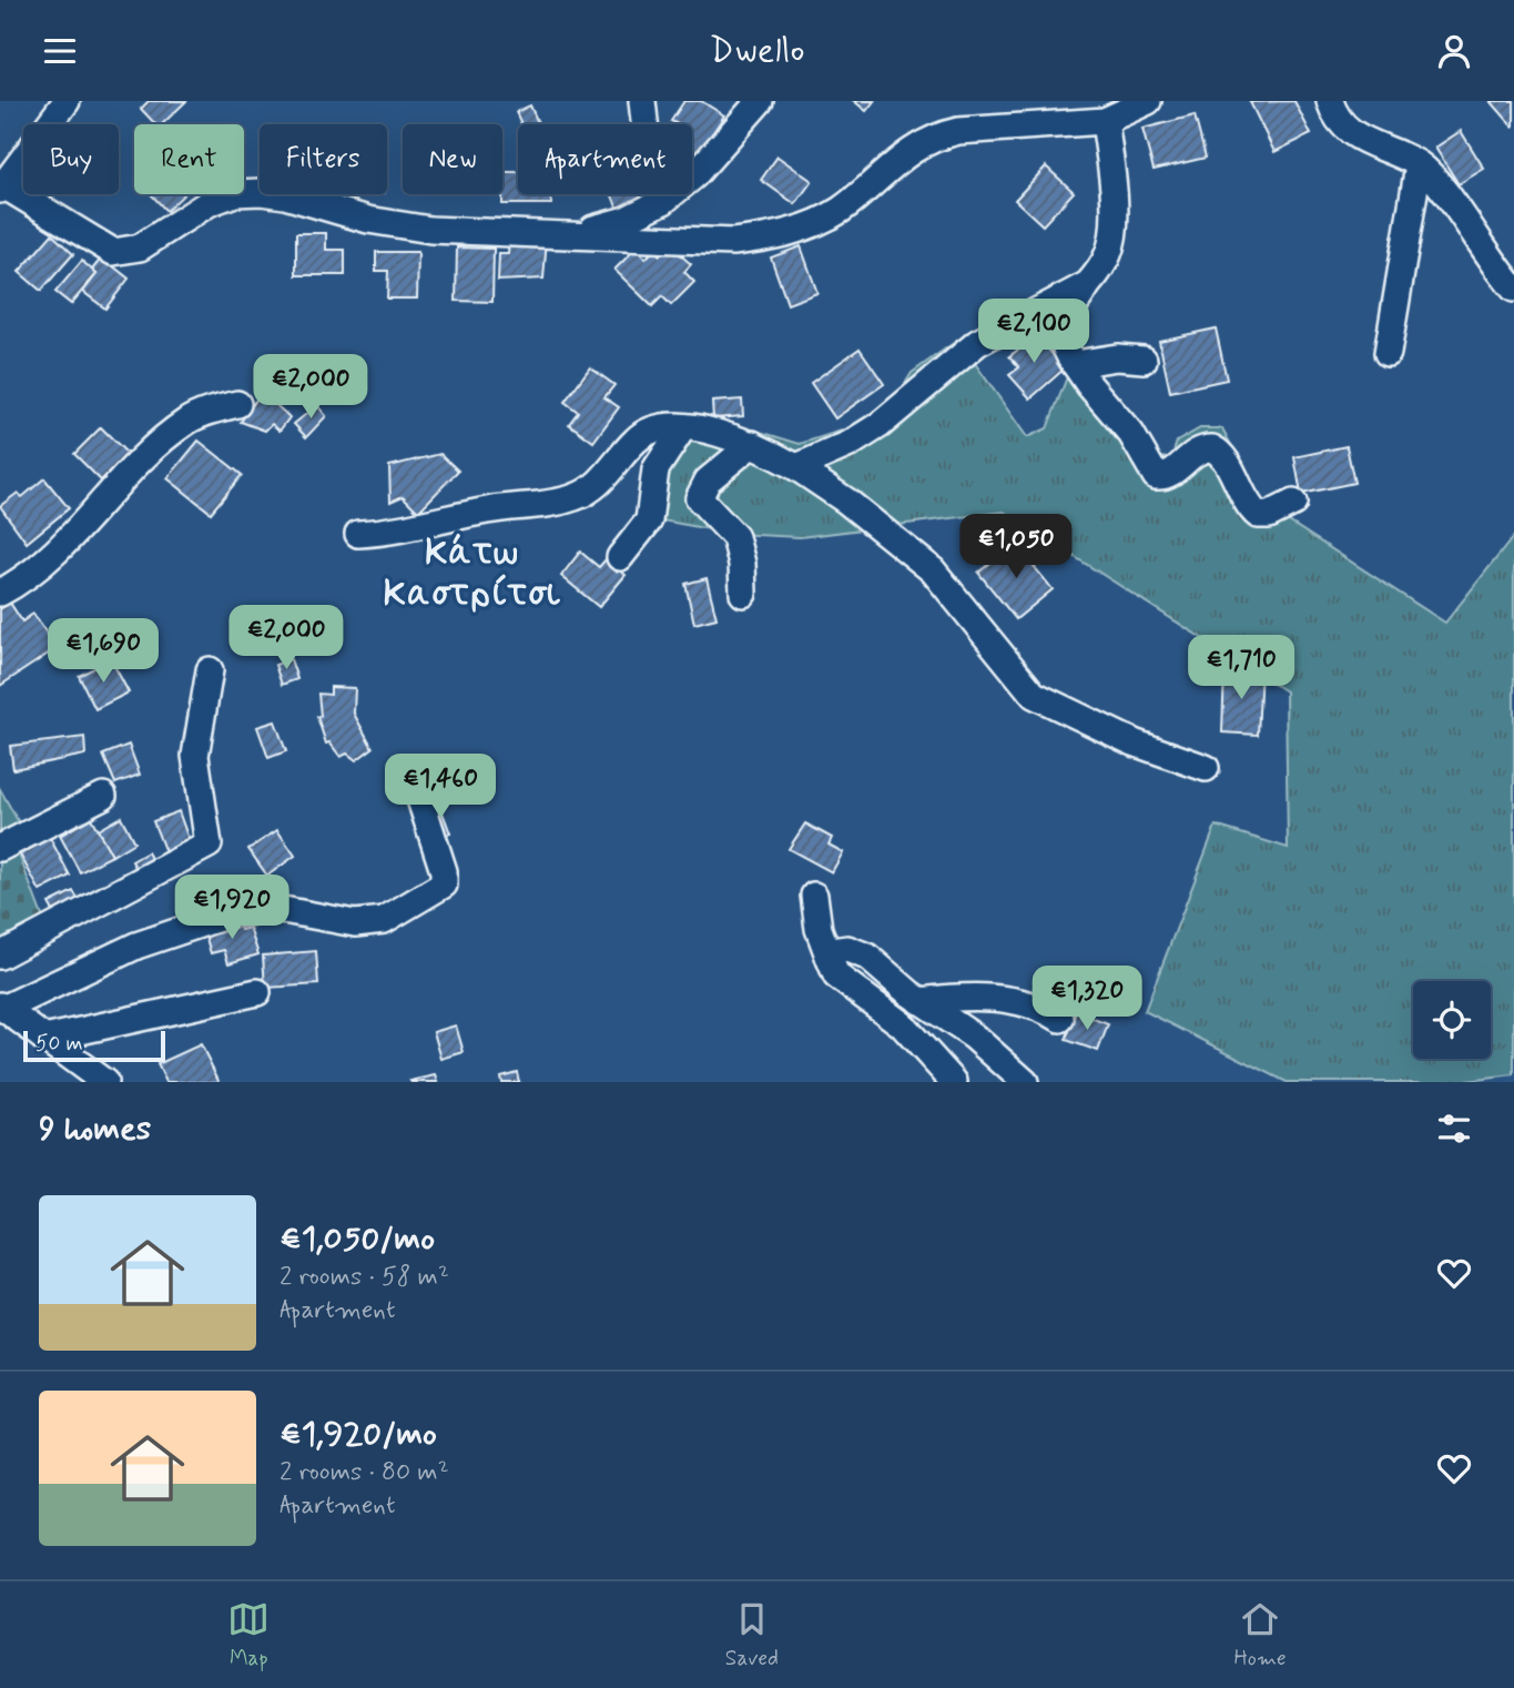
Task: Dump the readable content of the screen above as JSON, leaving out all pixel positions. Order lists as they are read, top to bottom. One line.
{"districts":["Κάτω Καστρίτσι"],"scale_bar":"50 m","page":{"header":"Dwello","chip":["Buy","Rent","Filters","New","Apartment"],"price":["€2,100","€2,000","€1,050","€2,000","€1,690","€1,710","€1,460","€1,920","€1,320"],"scale":"50 m","heading":"9 homes","list":[{"name":"€1,050/mo","note":"2 rooms · 58 m² · Apartment"},{"name":"€1,920/mo","note":"2 rooms · 80 m² · Apartment"}],"tabs":["Map","Saved","Home"]}}
